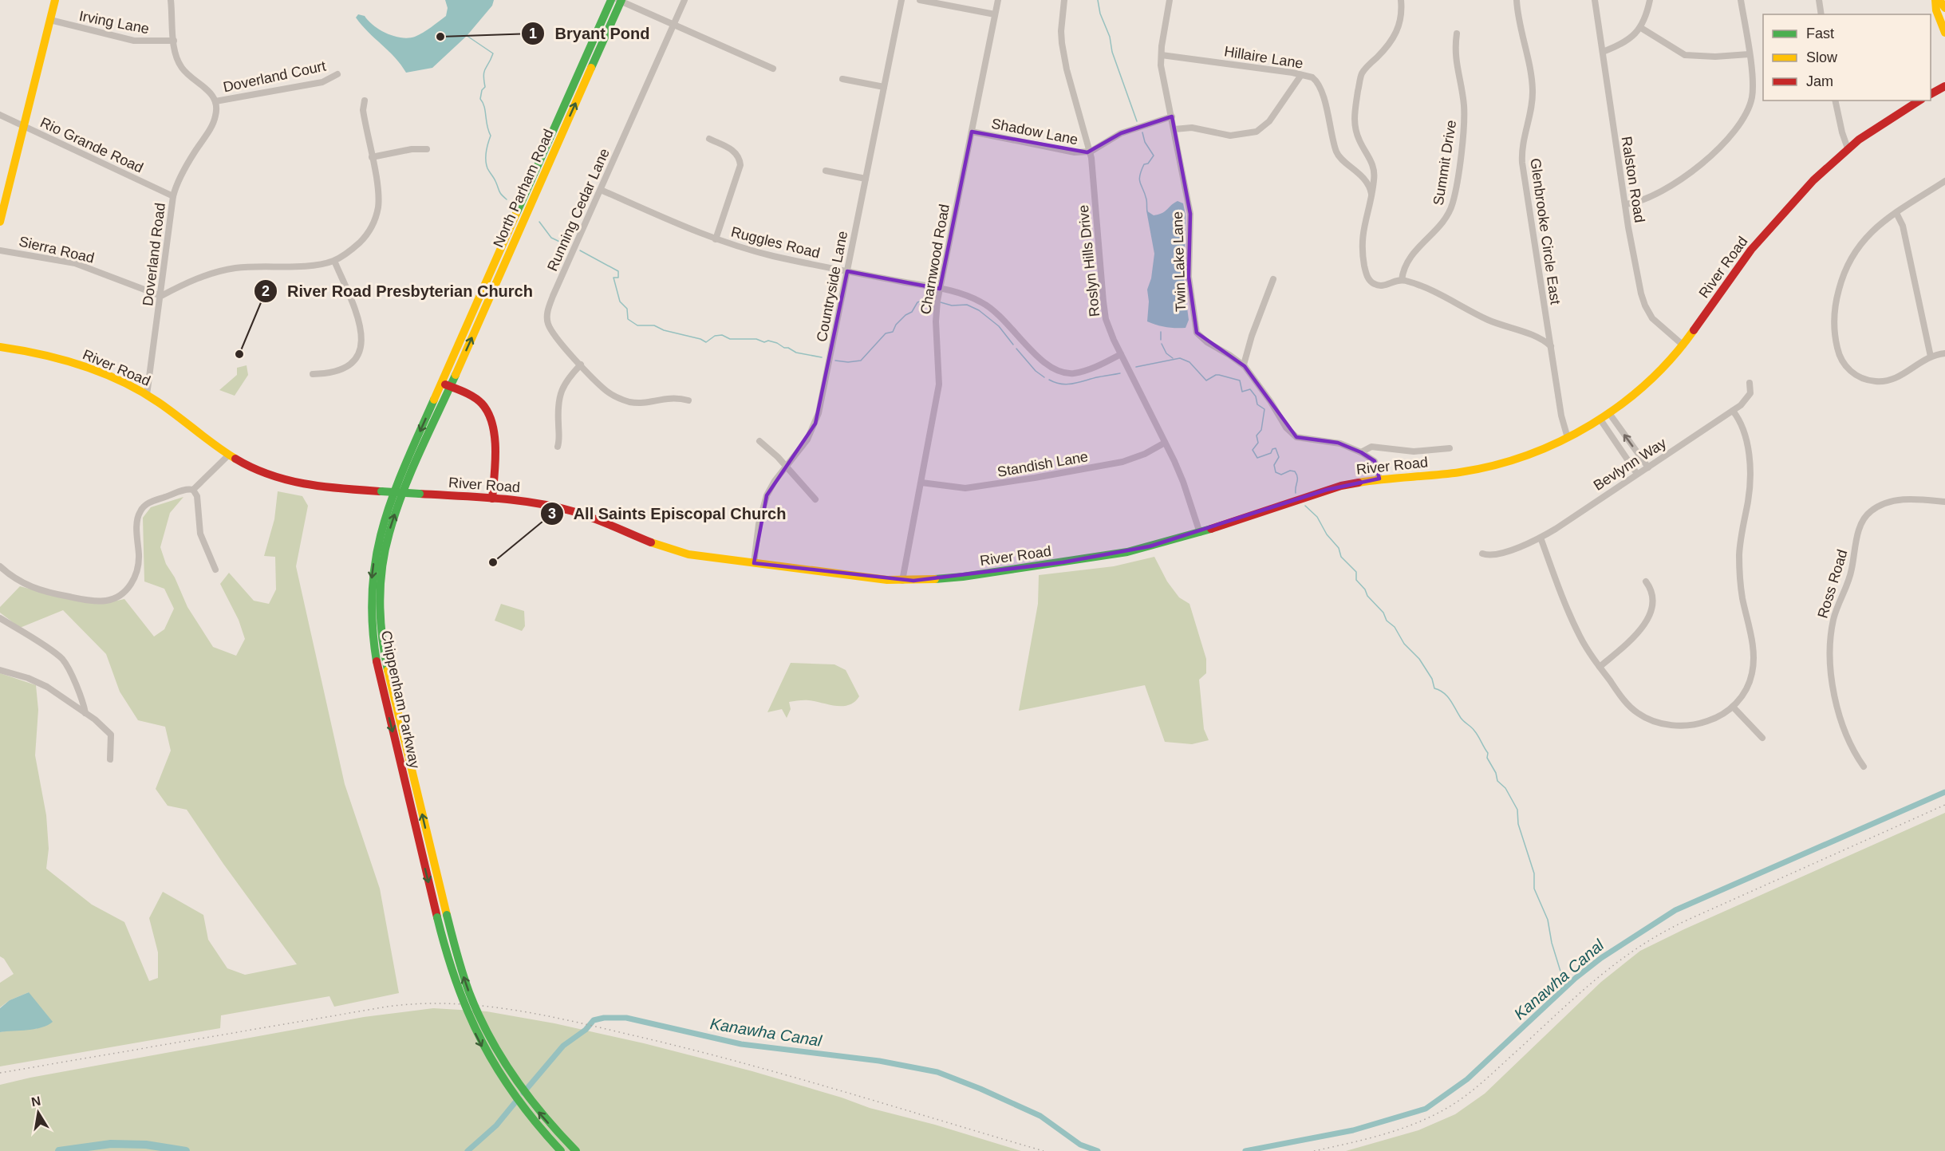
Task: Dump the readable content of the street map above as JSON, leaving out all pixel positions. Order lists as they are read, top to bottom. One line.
{"streets":{"main road":["North Parham Road","River Road","Chippenham Parkway"],"street":["Irving Lane","Hillaire Lane","Doverland Court","Shadow Lane","Rio Grande Road","Summit Drive","Ralston Road","Running Cedar Lane","Glenbrooke Circle East","Ruggles Road","Sierra Road","Doverland Road","Charnwood Road","Roslyn Hills Drive","Twin Lake Lane","Countryside Lane","Standish Lane","Bevlynn Way","Ross Road"]},"crossings":[["Hillaire Lane","Twin Lake Lane"],["Doverland Court","Doverland Road"],["Shadow Lane","Charnwood Road"],["Shadow Lane","Roslyn Hills Drive"],["Shadow Lane","Twin Lake Lane"],["Rio Grande Road","Doverland Road"],["Ralston Road","River Road"],["North Parham Road","Chippenham Parkway"],["Running Cedar Lane","Ruggles Road"],["Glenbrooke Circle East","River Road"],["Ruggles Road","Charnwood Road"],["Ruggles Road","Roslyn Hills Drive"],["Ruggles Road","Countryside Lane"],["Sierra Road","Doverland Road"],["Doverland Road","River Road"],["Charnwood Road","River Road"],["Charnwood Road","Standish Lane"],["Roslyn Hills Drive","River Road"],["Roslyn Hills Drive","Standish Lane"],["Twin Lake Lane","River Road"],["River Road","Countryside Lane"]],"water":["Kanawha Canal"],"places":["Bryant Pond","River Road Presbyterian Church","All Saints Episcopal Church"],"legend":["Fast","Slow","Jam"],"north":"top"}
